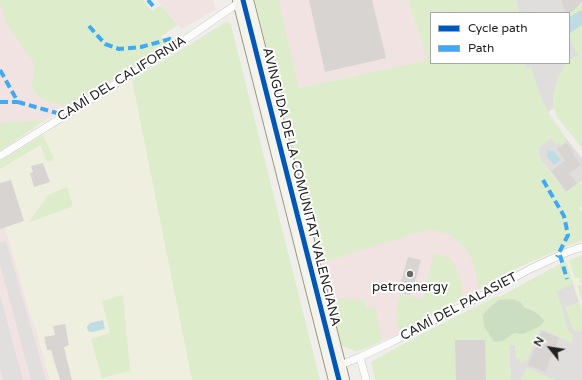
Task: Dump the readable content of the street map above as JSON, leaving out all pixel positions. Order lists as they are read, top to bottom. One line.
{"streets":{"main road":["AVINGUDA DE LA COMUNITAT VALENCIANA"],"lane":["CAMÍ DEL CALIFORNIA","CAMÍ DEL PALASIET"]},"crossings":[["CAMÍ DEL CALIFORNIA","AVINGUDA DE LA COMUNITAT VALENCIANA"],["AVINGUDA DE LA COMUNITAT VALENCIANA","CAMÍ DEL PALASIET"]],"places":["petroenergy"],"legend":["Cycle path","Path"],"north":"top left"}
